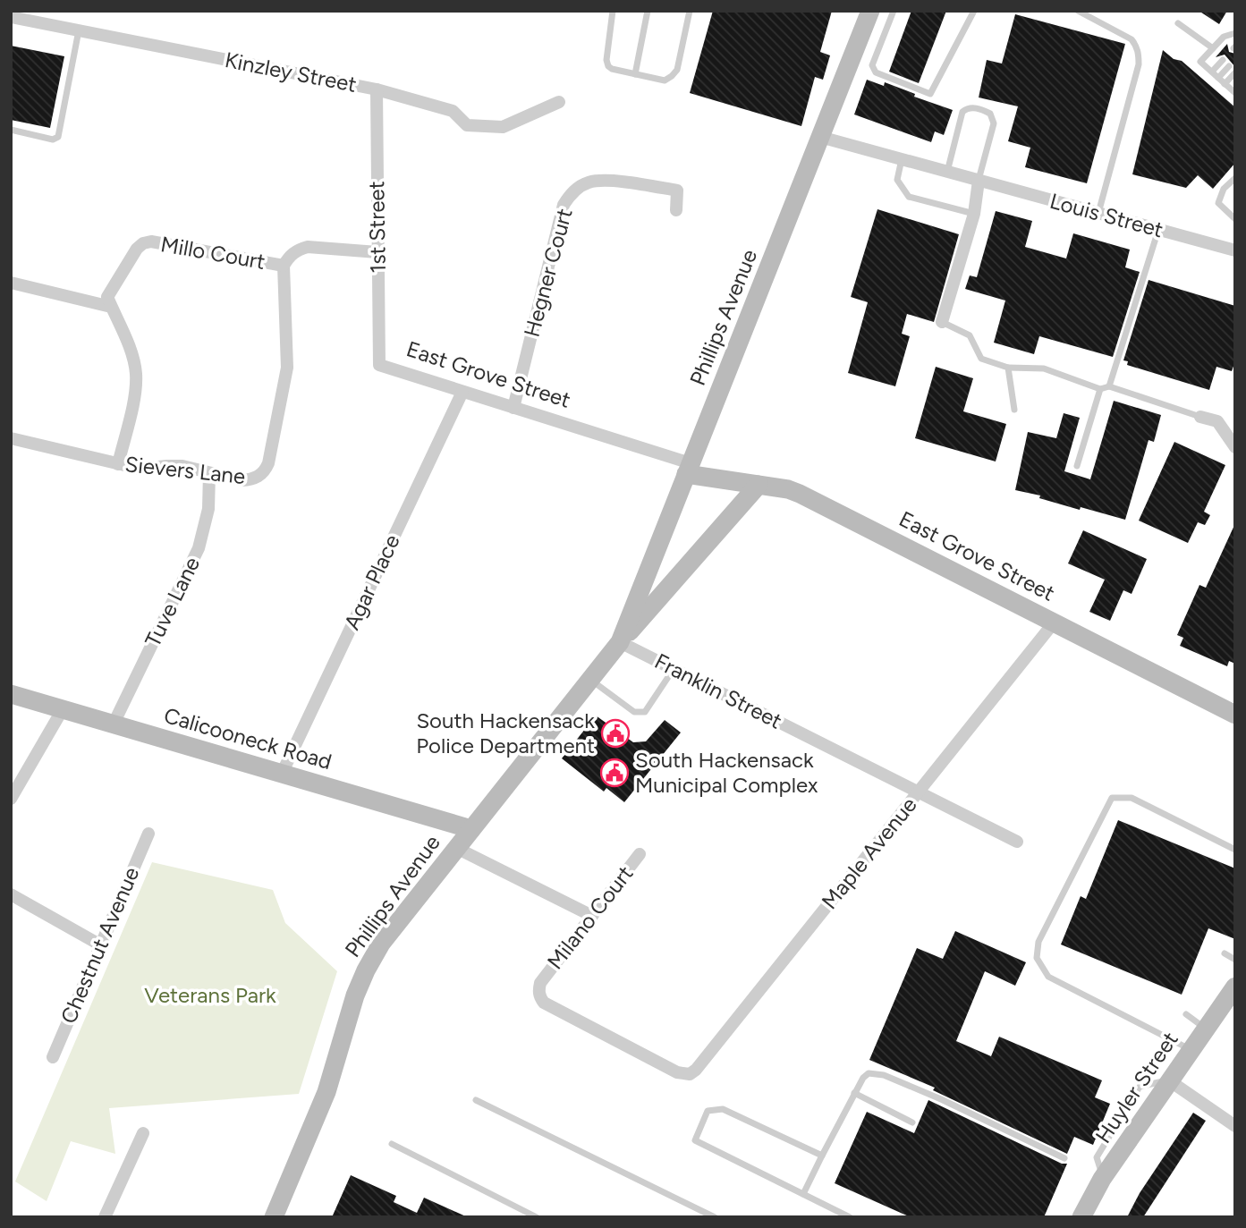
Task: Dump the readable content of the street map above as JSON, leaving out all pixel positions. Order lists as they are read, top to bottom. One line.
{"streets":{"street":["Kinzley Street","Louis Street","1st Street","Millo Court","Hegner Court","Phillips Avenue","East Grove Street","Sievers Lane","Agar Place","Tuve Lane","Franklin Street","Calicooneck Road","Maple Avenue","Milano Court","Chestnut Avenue","Huyler Street"]},"crossings":[["Kinzley Street","1st Street"],["Louis Street","Phillips Avenue"],["1st Street","Millo Court"],["1st Street","East Grove Street"],["Millo Court","Sievers Lane"],["Hegner Court","East Grove Street"],["Phillips Avenue","East Grove Street"],["Phillips Avenue","Franklin Street"],["Phillips Avenue","Calicooneck Road"],["East Grove Street","Agar Place"],["East Grove Street","Maple Avenue"],["Sievers Lane","Tuve Lane"],["Agar Place","Calicooneck Road"],["Tuve Lane","Calicooneck Road"],["Franklin Street","Maple Avenue"],["Maple Avenue","Milano Court"]],"parks":["Veterans Park"],"places":{"public building":["South Hackensack Police Department","South Hackensack Municipal Complex"]}}
